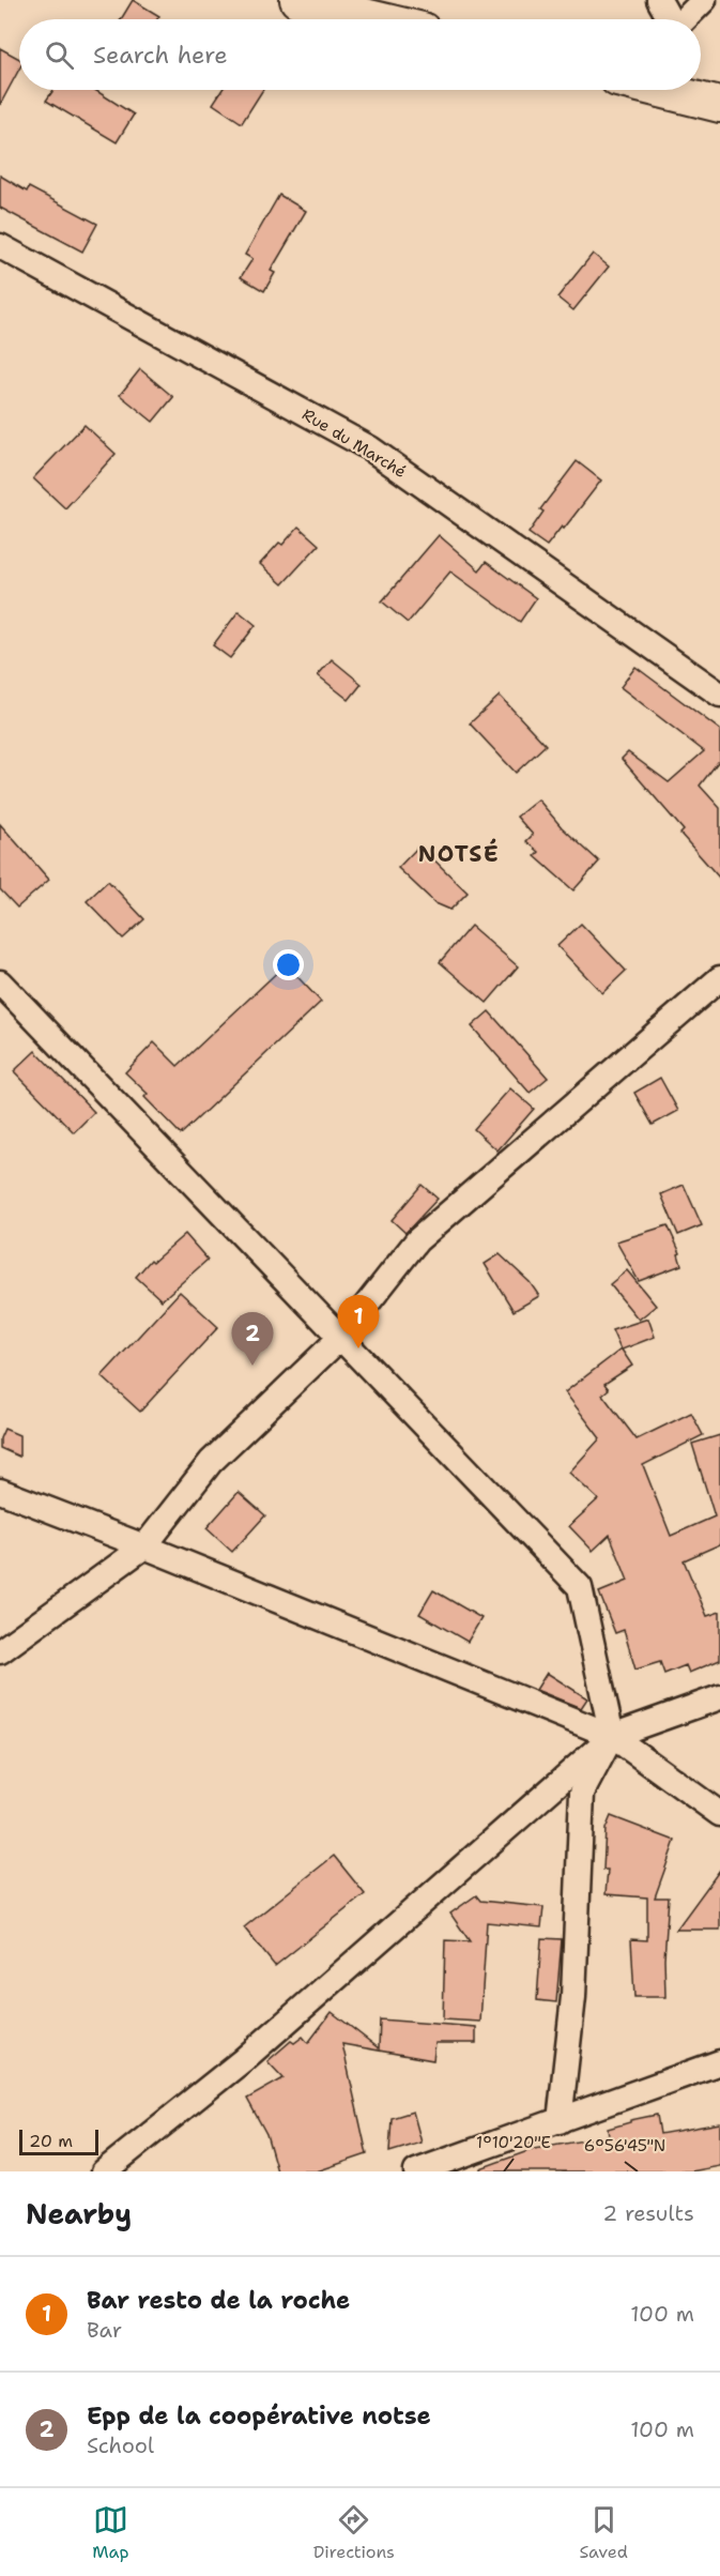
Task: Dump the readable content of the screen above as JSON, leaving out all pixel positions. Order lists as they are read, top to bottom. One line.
{"streets":{"street":["Rue du Marché"]},"districts":["NOTSÉ"],"scale_bar":"20 m","page":{"search":"Search here","pins":["1","2"],"scale":"20 m","heading":["Nearby","2 results"],"list":[{"mark":"1","name":"Bar resto de la roche","note":"Bar","value":"100 m"},{"mark":"2","name":"Epp de la coopérative notse","note":"School","value":"100 m"}],"nav":["Map","Directions","Saved"]},"coordinates":["1°10'20\"E","6°56'45\"N"]}
